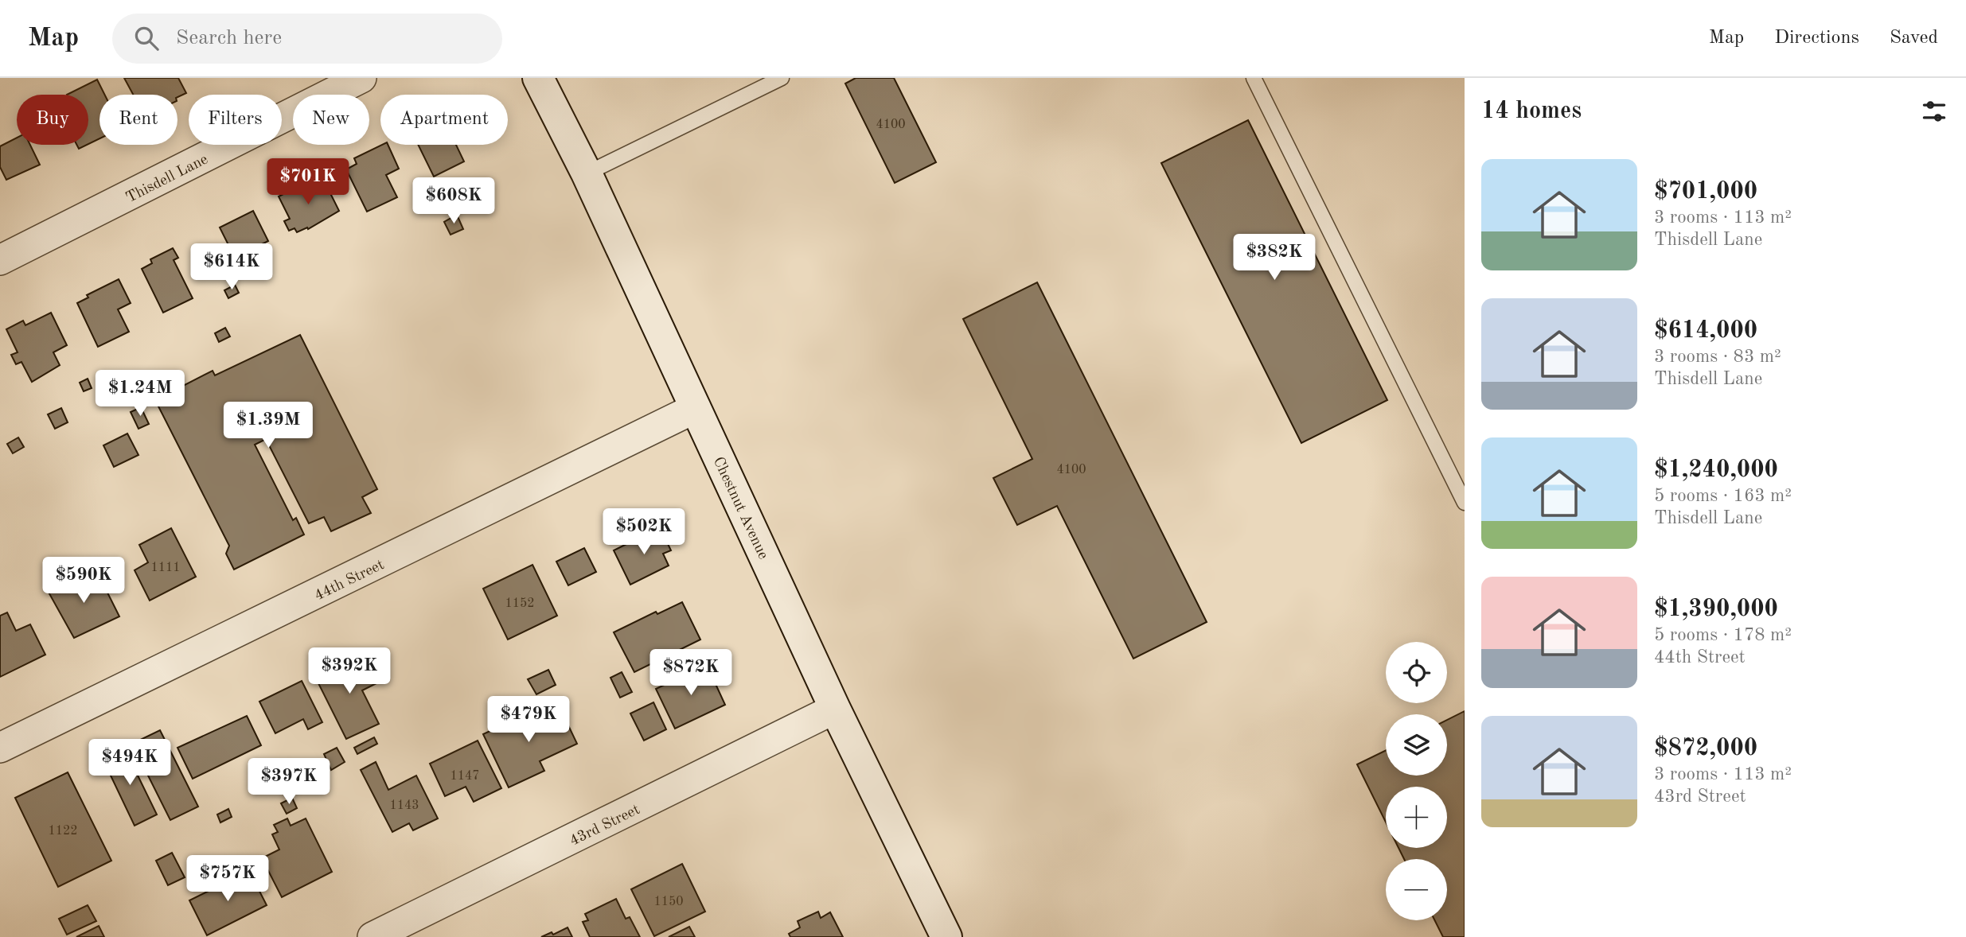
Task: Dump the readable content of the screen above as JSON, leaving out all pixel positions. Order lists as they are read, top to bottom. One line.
{"streets":{"main road":["Chestnut Avenue"],"street":["Thisdell Lane","44th Street","43rd Street"]},"crossings":[["Chestnut Avenue","44th Street"],["Chestnut Avenue","43rd Street"]],"house_numbers":["4100","4100","1111","1152","1147","1143","1122","1150"],"page":{"header":"Map","search":"Search here","nav":["Map","Directions","Saved"],"heading":"14 homes","chip":["Buy","Rent","Filters","New","Apartment"],"list":[{"name":"$701,000","note":"3 rooms · 113 m² · Thisdell Lane"},{"name":"$614,000","note":"3 rooms · 83 m² · Thisdell Lane"},{"name":"$1,240,000","note":"5 rooms · 163 m² · Thisdell Lane"},{"name":"$1,390,000","note":"5 rooms · 178 m² · 44th Street"},{"name":"$872,000","note":"3 rooms · 113 m² · 43rd Street"}],"price":["$701K","$608K","$382K","$614K","$1.24M","$1.39M","$502K","$590K","$392K","$872K","$479K","$494K","$397K","$757K"],"map_buttons":["+","−"]}}
